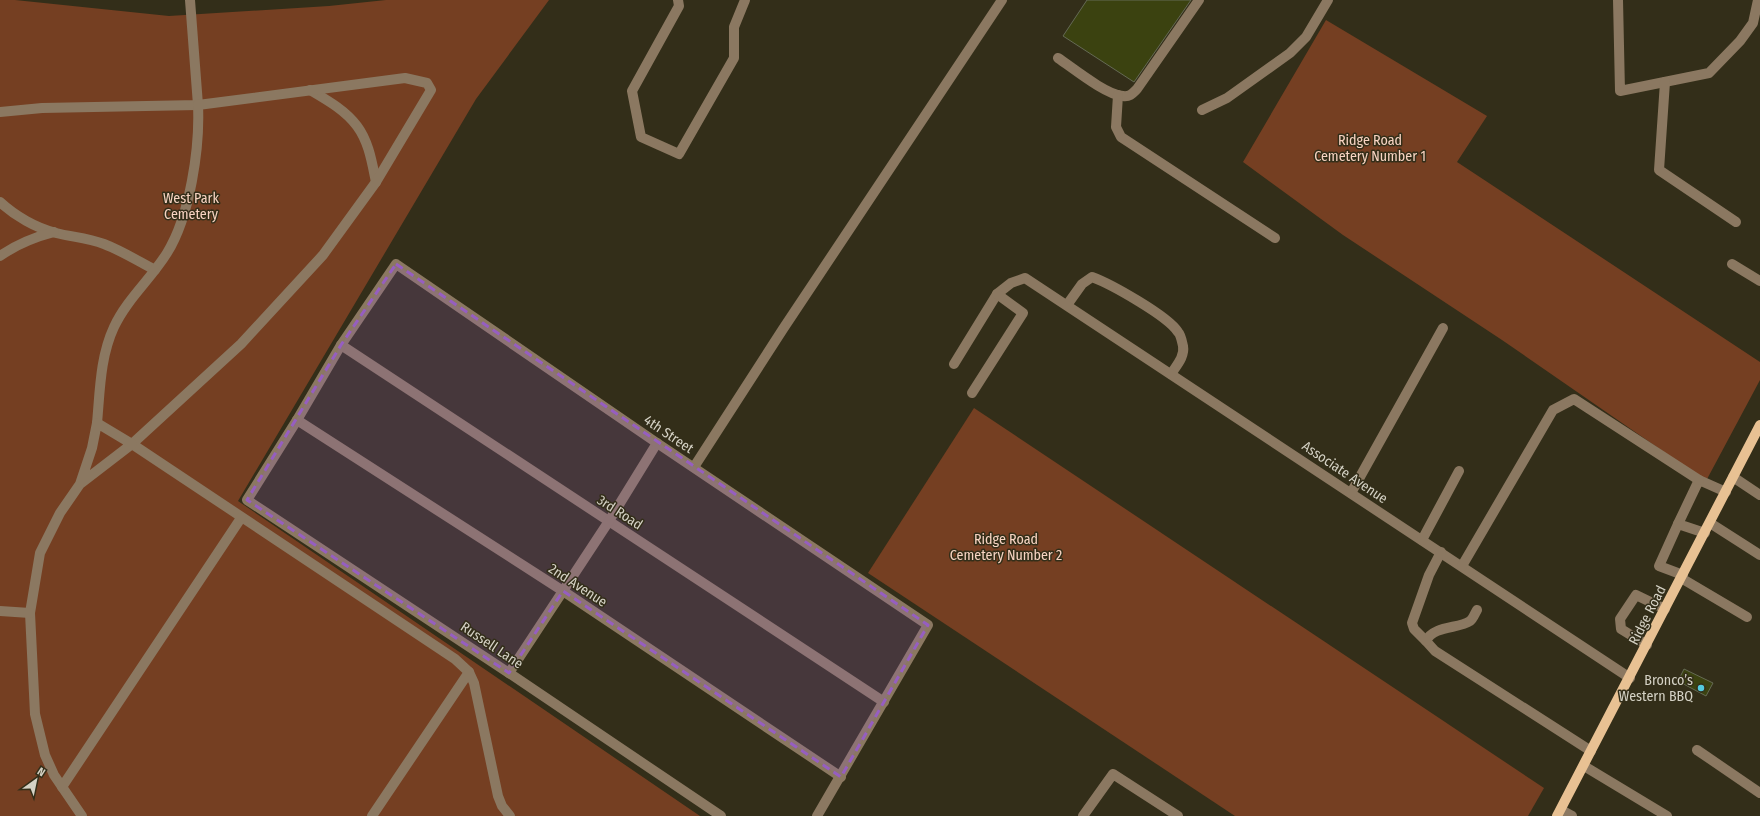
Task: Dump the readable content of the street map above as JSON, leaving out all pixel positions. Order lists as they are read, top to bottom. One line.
{"streets":{"main road":["Ridge Road"],"street":["4th Street","Associate Avenue","3rd Road","2nd Avenue","Russell Lane"]},"crossings":[["4th Street","3rd Road"],["Associate Avenue","Ridge Road"],["2nd Avenue","Russell Lane"]],"parks":["Ridge Road Cemetery Number 1","West Park Cemetery","Ridge Road Cemetery Number 2"],"places":["Bronco’s Western BBQ"],"north":"top right"}
